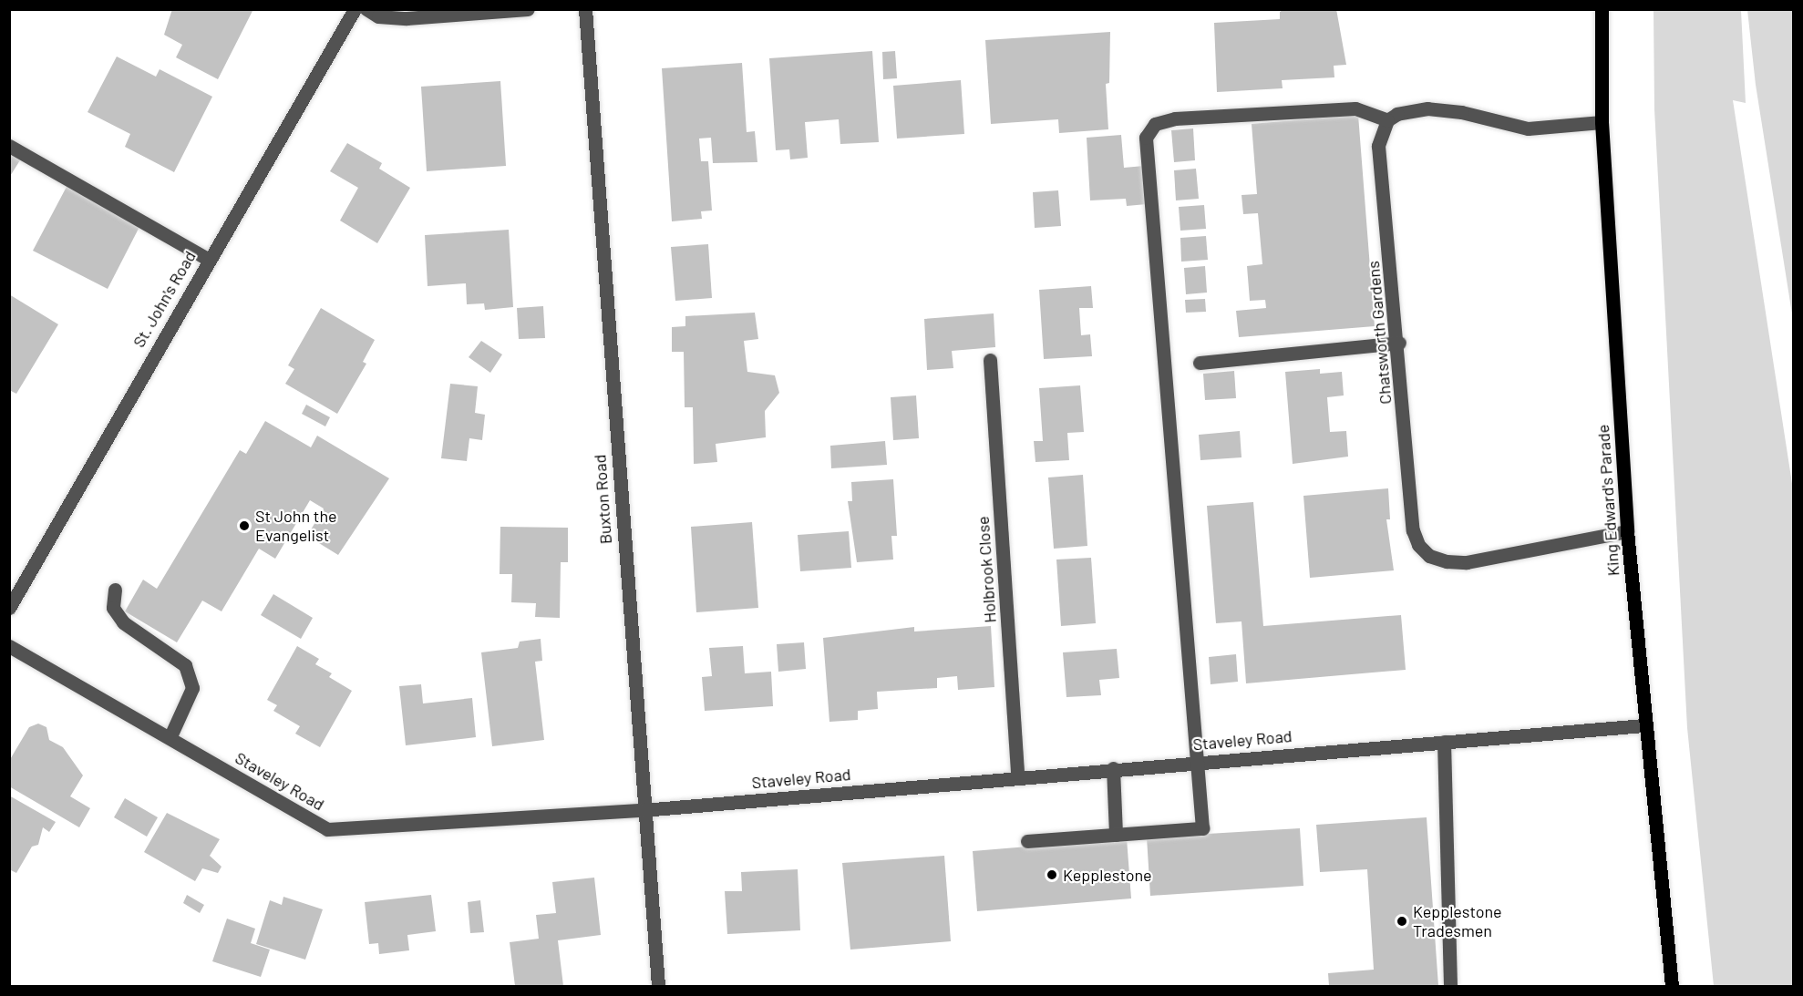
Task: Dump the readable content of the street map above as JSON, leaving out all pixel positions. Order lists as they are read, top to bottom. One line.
{"streets":{"main road":["King Edward's Parade"],"street":["St. John's Road","Chatsworth Gardens","Buxton Road","Holbrook Close","Staveley Road"]},"crossings":[["Chatsworth Gardens","King Edward's Parade"],["Buxton Road","Staveley Road"],["King Edward's Parade","Staveley Road"],["Holbrook Close","Staveley Road"]],"places":["St John the Evangelist","Kepplestone","Kepplestone Tradesmen"]}
